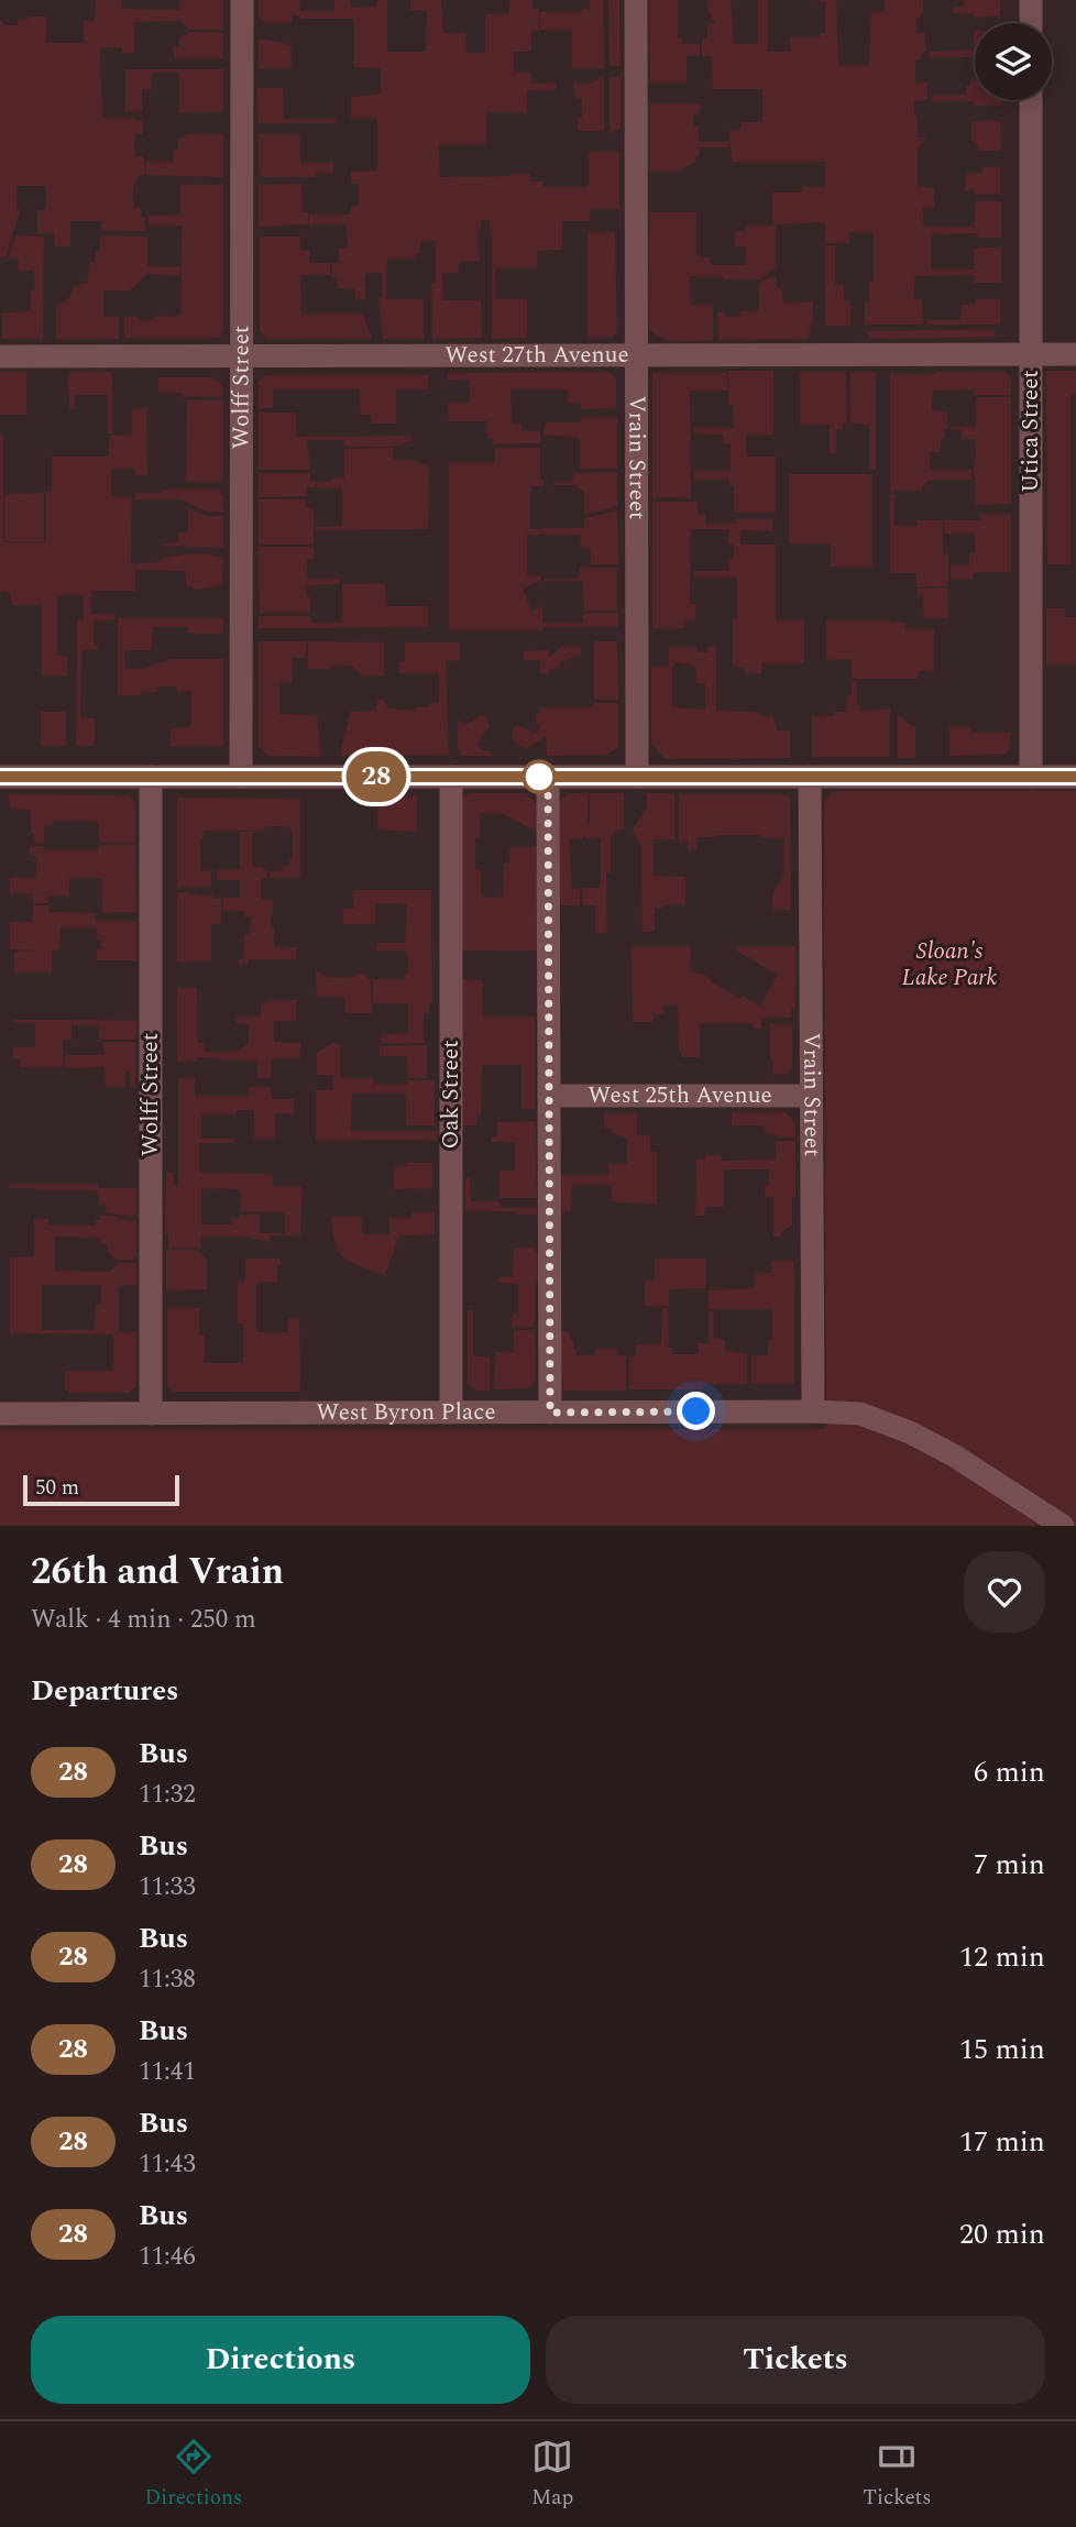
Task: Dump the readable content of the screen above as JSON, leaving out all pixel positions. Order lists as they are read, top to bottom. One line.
{"streets":{"street":["West 27th Avenue","Wolff Street","Utica Street","Vrain Street","Oak Street","West 25th Avenue","West Byron Place"]},"crossings":[["West 27th Avenue","Wolff Street"],["West 27th Avenue","Utica Street"],["West 27th Avenue","Vrain Street"],["Wolff Street","West Byron Place"],["Vrain Street","West 25th Avenue"],["Vrain Street","West Byron Place"],["Oak Street","West Byron Place"]],"parks":["Sloan's Lake Park"],"lines":["bus line 28"],"scale_bar":"50 m","page":{"on_map":"28","scale":"50 m","heading":[["26th and Vrain","Walk · 4 min · 250 m"],"Departures"],"list":[{"mark":"28","name":"Bus","note":"11:32","value":"6 min"},{"mark":"28","name":"Bus","note":"11:33","value":"7 min"},{"mark":"28","name":"Bus","note":"11:38","value":"12 min"},{"mark":"28","name":"Bus","note":"11:41","value":"15 min"},{"mark":"28","name":"Bus","note":"11:43","value":"17 min"},{"mark":"28","name":"Bus","note":"11:46","value":"20 min"}],"buttons":["Directions","Tickets"],"tabs":["Directions","Map","Tickets"]}}
